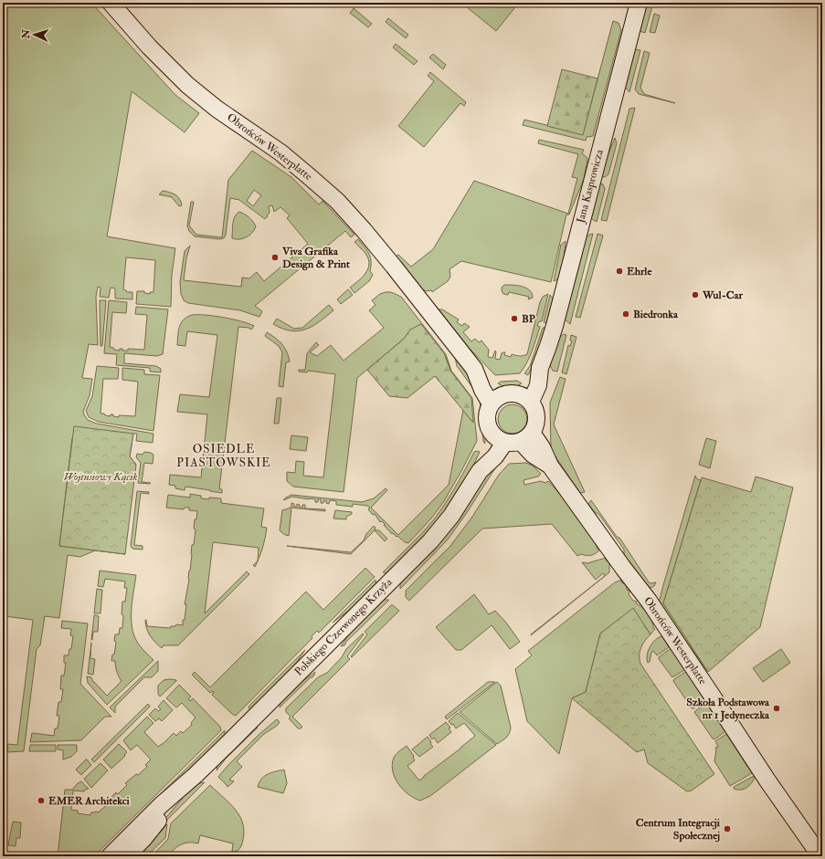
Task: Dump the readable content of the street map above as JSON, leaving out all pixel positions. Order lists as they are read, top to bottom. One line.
{"streets":{"street":["Obrońców Westerplatte","Jana Kasprowicza","Polskiego Czerwonego Krzyża"]},"crossings":[["Obrońców Westerplatte","Jana Kasprowicza"],["Obrońców Westerplatte","Polskiego Czerwonego Krzyża"],["Jana Kasprowicza","Polskiego Czerwonego Krzyża"]],"districts":["OSIEDLE PIASTOWSKIE"],"parks":["Wojtusiowy Kącik"],"places":["Viva Grafika Design & Print","Ehrle","Wul-Car","Biedronka","BP","Szkoła Podstawowa nr 1 Jedyneczka","EMER Architekci","Centrum Integracji Społecznej"],"north":"left"}
